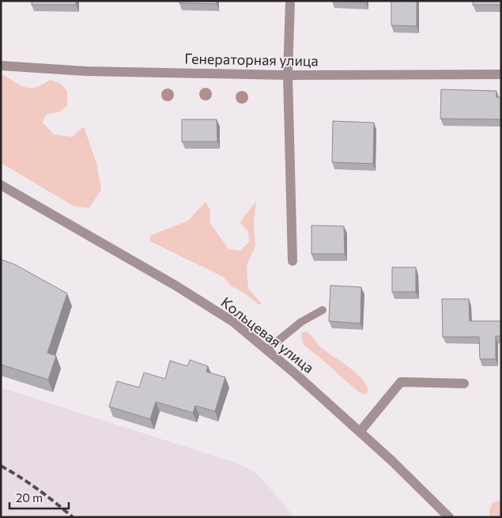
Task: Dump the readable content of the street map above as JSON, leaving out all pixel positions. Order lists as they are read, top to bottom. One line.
{"streets":{"street":["Генераторная улица","Кольцевая улица"]},"scale_bar":"20 m"}
